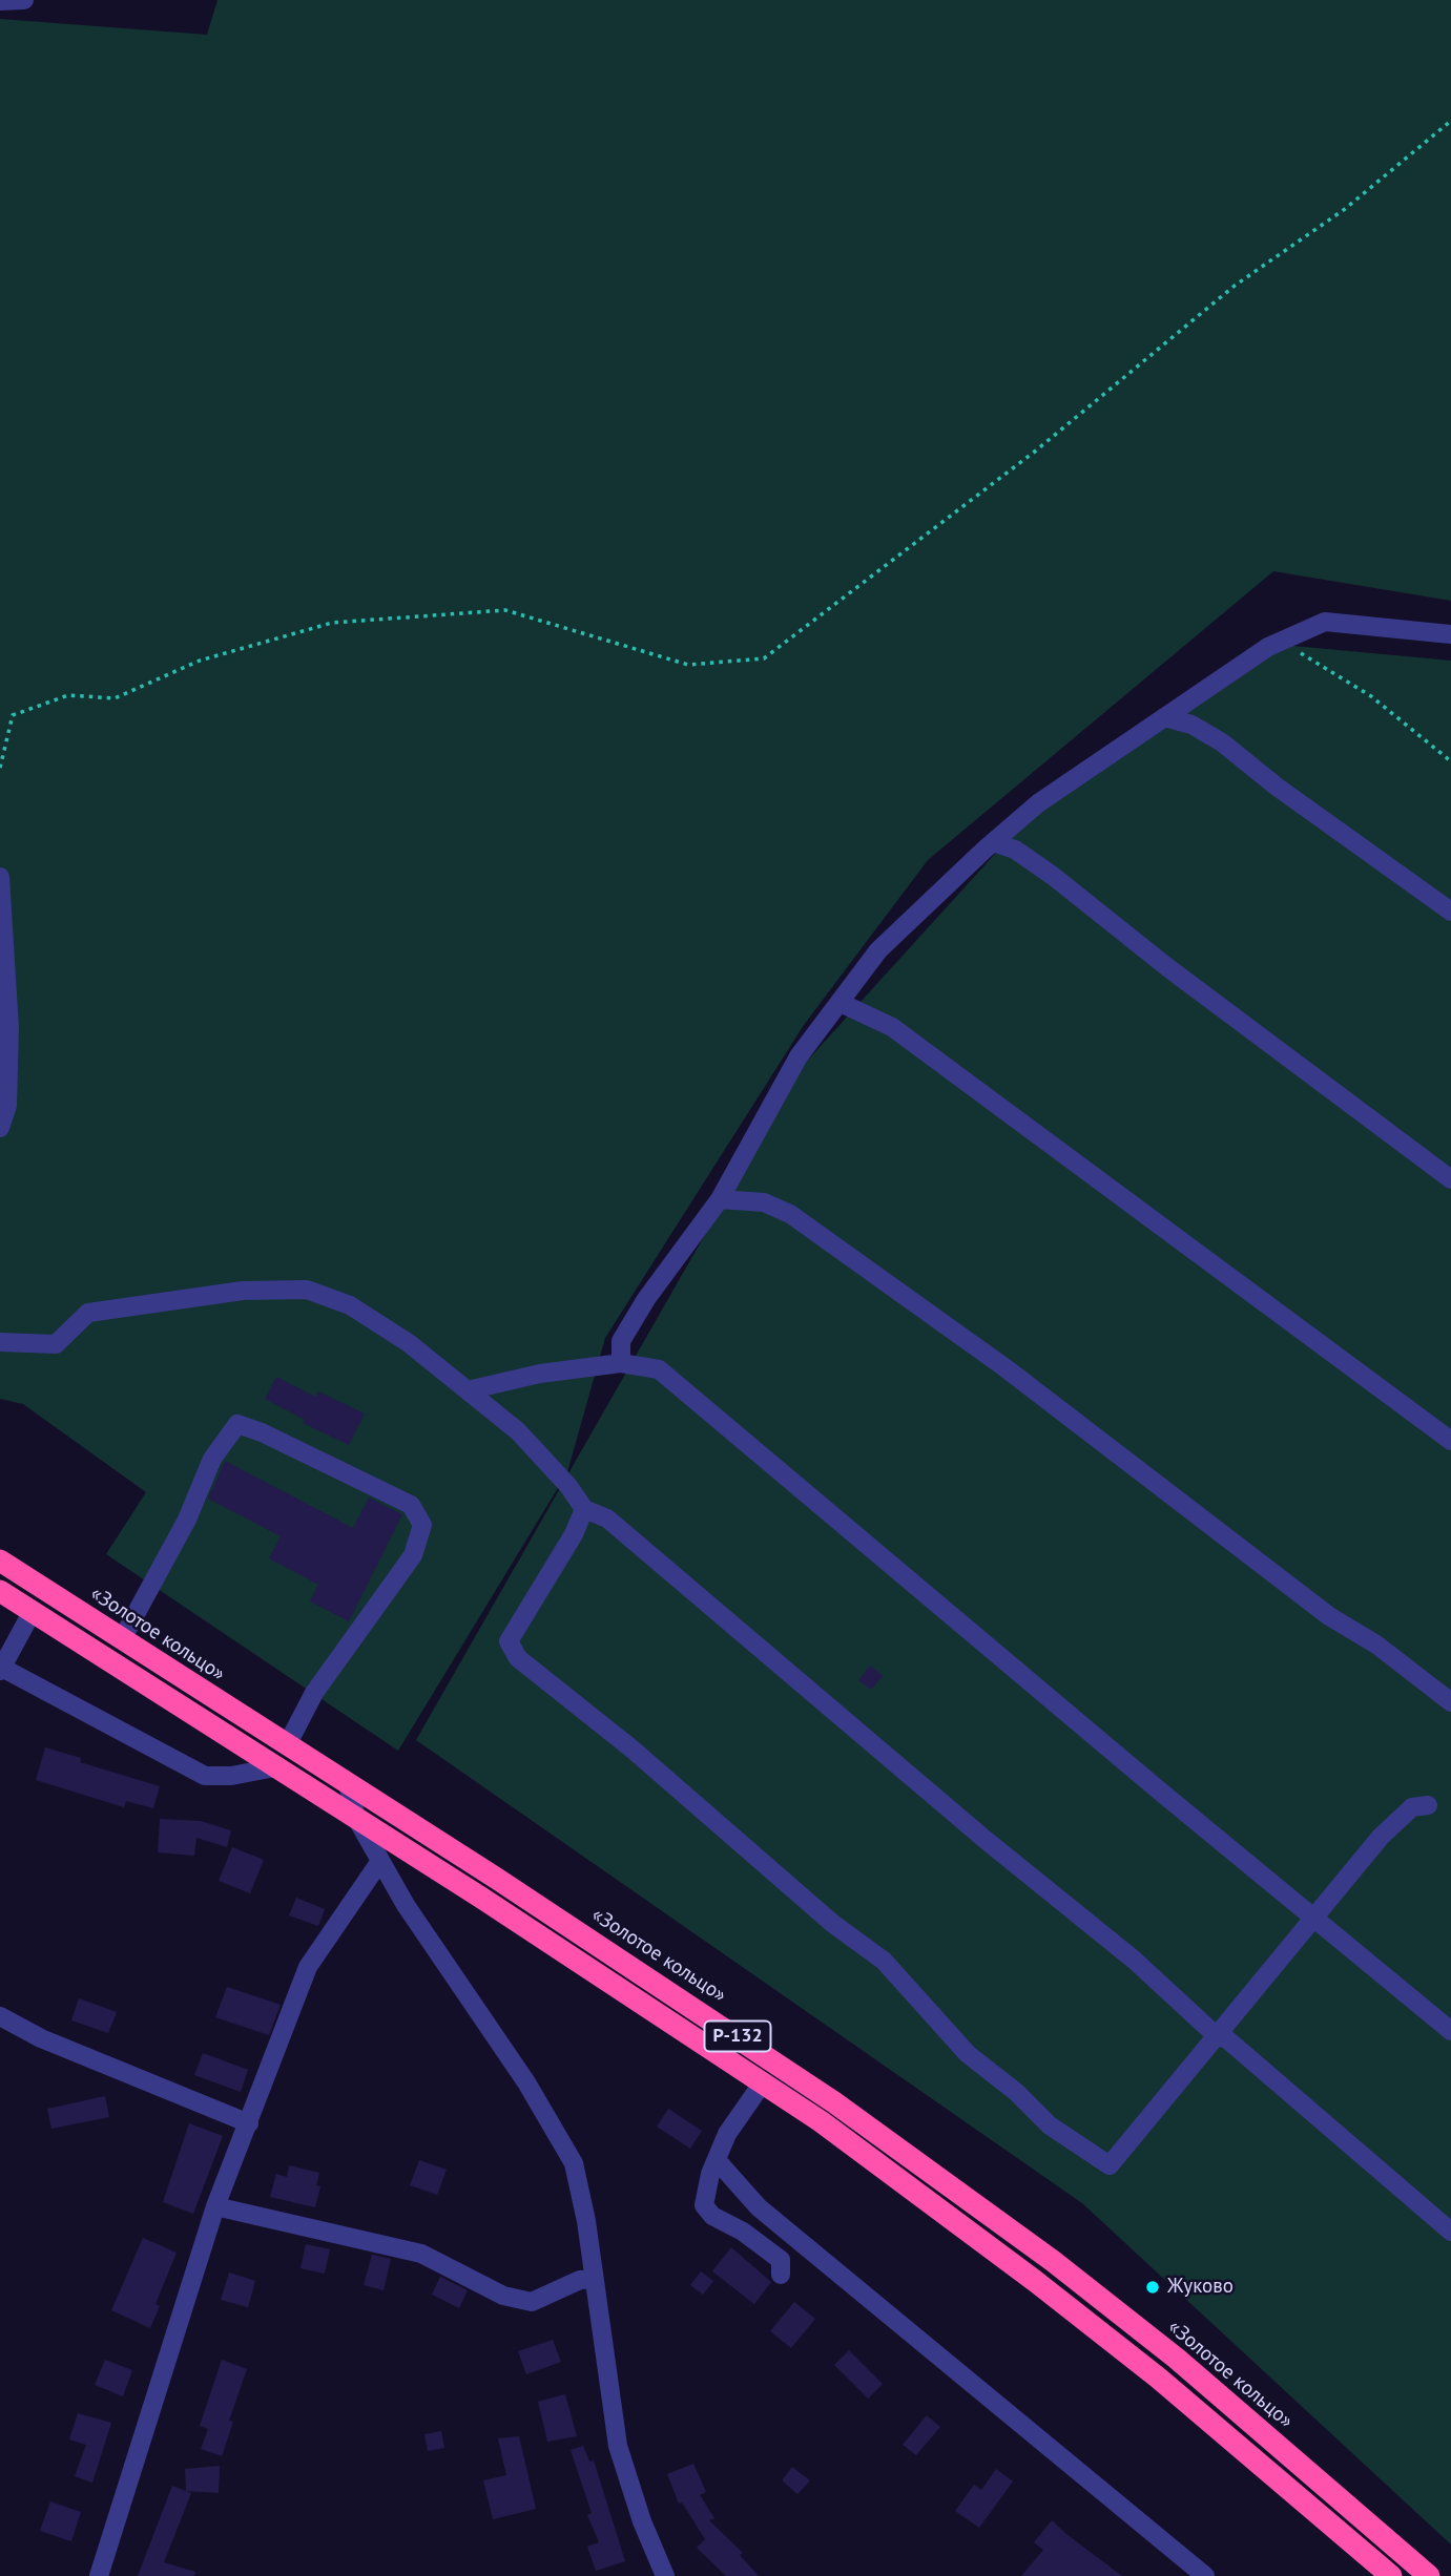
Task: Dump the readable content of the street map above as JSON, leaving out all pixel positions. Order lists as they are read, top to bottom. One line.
{"streets":{"highway":["«Золотое кольцо»","Р-132"]},"places":["Жуково"]}
